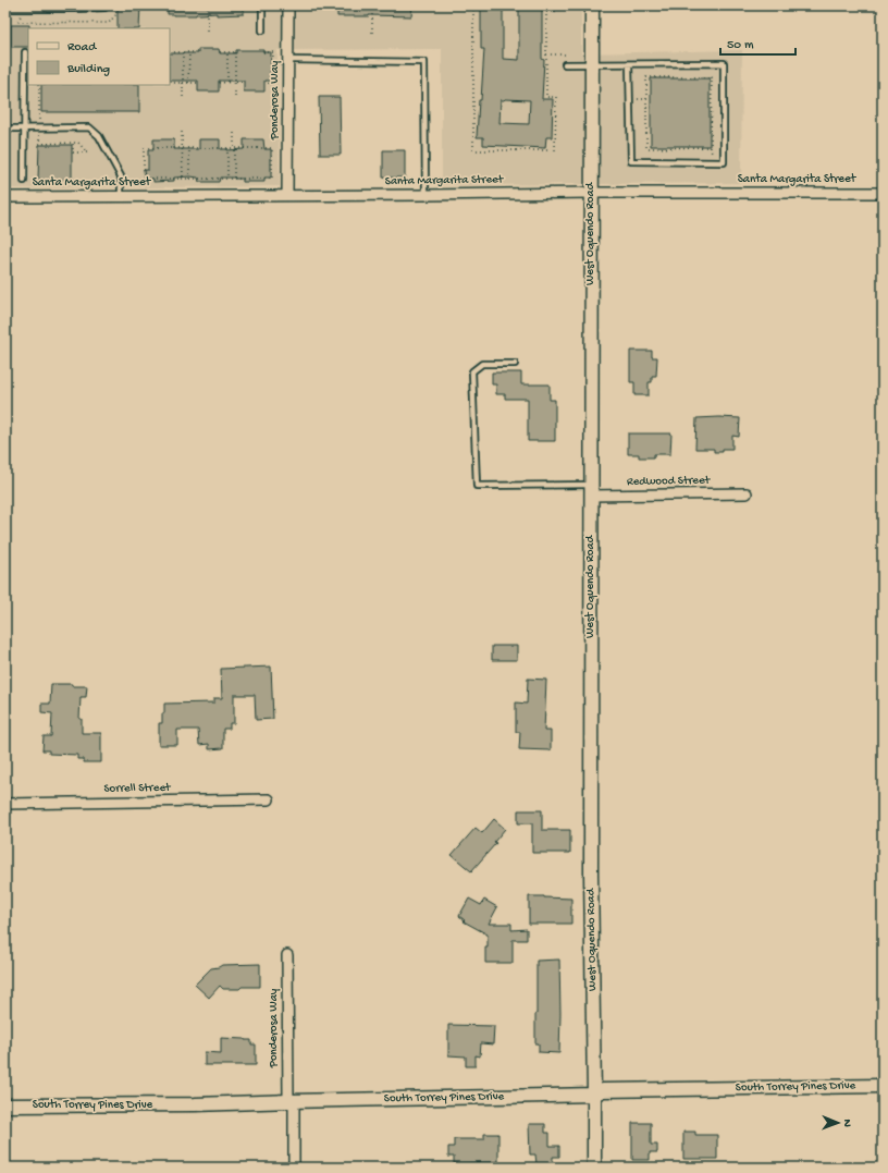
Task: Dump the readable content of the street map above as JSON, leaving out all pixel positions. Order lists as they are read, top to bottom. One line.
{"streets":{"street":["Ponderosa Way","Santa Margarita Street","West Oquendo Road","Redwood Street","Sorrell Street","South Torrey Pines Drive"]},"crossings":[["Ponderosa Way","Santa Margarita Street"],["Ponderosa Way","South Torrey Pines Drive"],["Santa Margarita Street","West Oquendo Road"],["West Oquendo Road","Redwood Street"],["West Oquendo Road","South Torrey Pines Drive"]],"legend":["Road","Building"],"scale_bar":"50 m","north":"right"}
